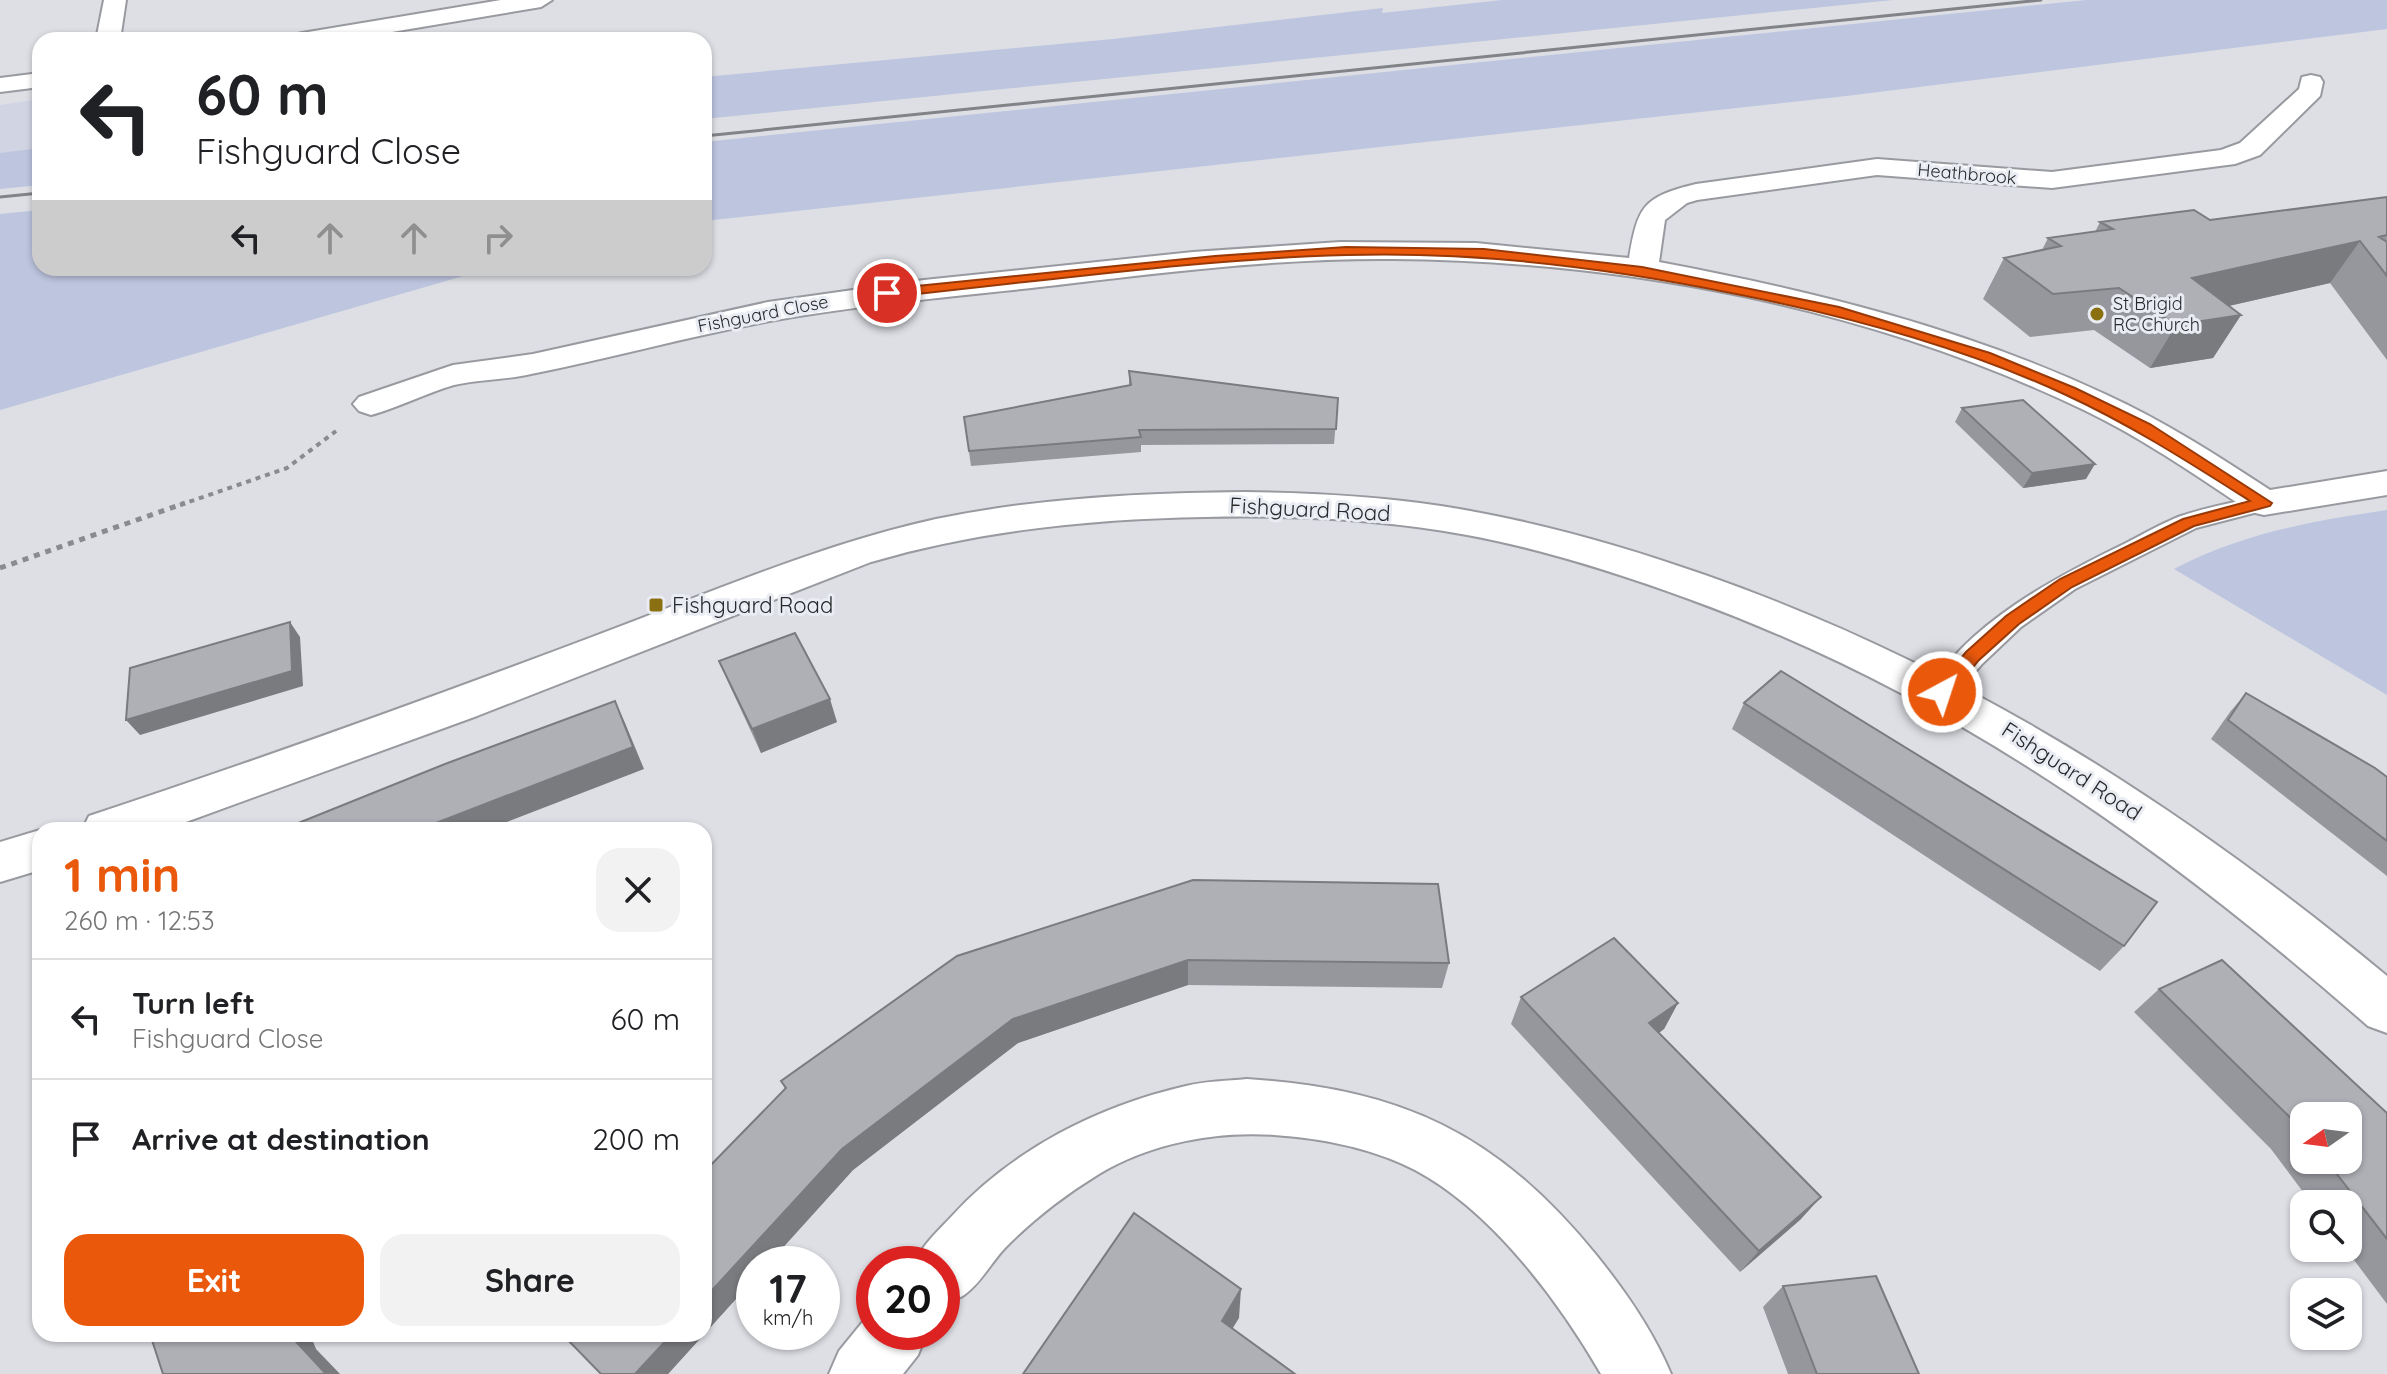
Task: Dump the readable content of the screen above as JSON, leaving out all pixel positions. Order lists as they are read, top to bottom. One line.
{"streets":{"street":["Heathbrook","Fishguard Close","Fishguard Road"]},"crossings":[["Heathbrook","Fishguard Close"]],"places":{"other":["St Brigid RC Church"],"transit":["Fishguard Road"]},"north":"left","page":{"turn":["60 m","Fishguard Close"],"heading":["1 min","260 m · 12:53"],"list":[{"name":"Turn left","note":"Fishguard Close","value":"60 m"},{"name":"Arrive at destination","value":"200 m"}],"buttons":["Exit","Share"],"speed":"17 km/h","limit":"20"}}
